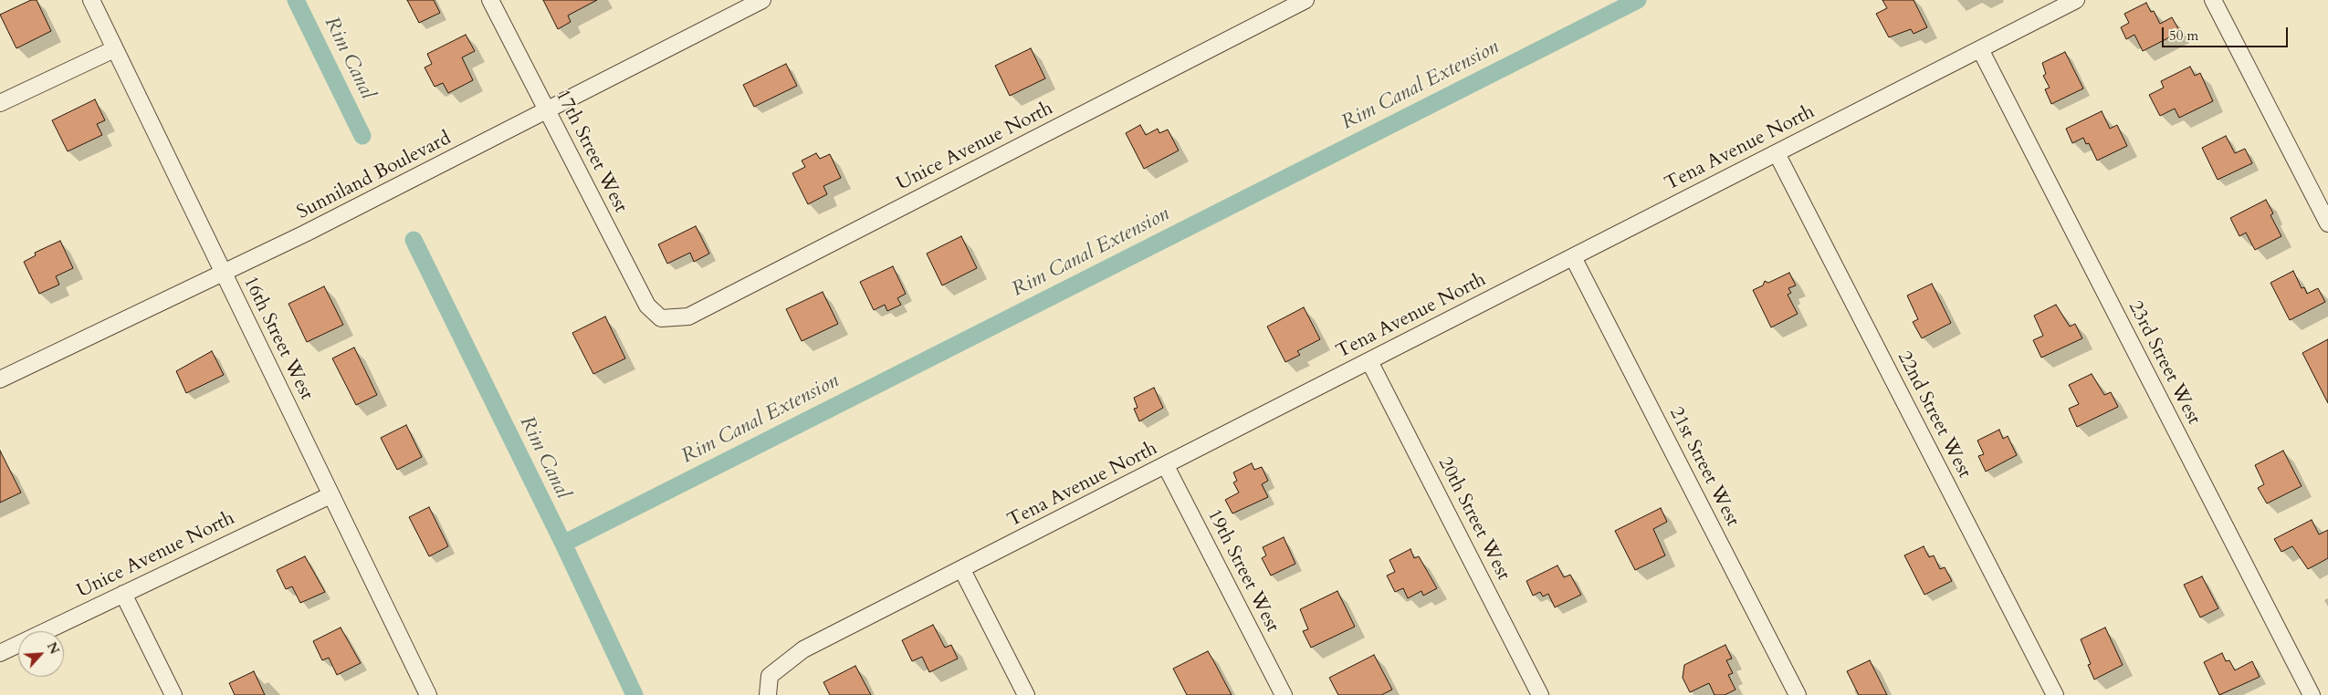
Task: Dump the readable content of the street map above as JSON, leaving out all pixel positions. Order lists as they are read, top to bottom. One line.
{"streets":{"street":["Unice Avenue North","Tena Avenue North","17th Street West","Sunniland Boulevard","16th Street West","23rd Street West","22nd Street West","21st Street West","20th Street West","19th Street West"]},"crossings":[["Unice Avenue North","17th Street West"],["Unice Avenue North","16th Street West"],["Tena Avenue North","23rd Street West"],["Tena Avenue North","22nd Street West"],["Tena Avenue North","21st Street West"],["Tena Avenue North","20th Street West"],["Tena Avenue North","19th Street West"],["17th Street West","Sunniland Boulevard"],["Sunniland Boulevard","16th Street West"]],"water":["Rim Canal","Rim Canal Extension"],"scale_bar":"50 m","north":"top right"}
